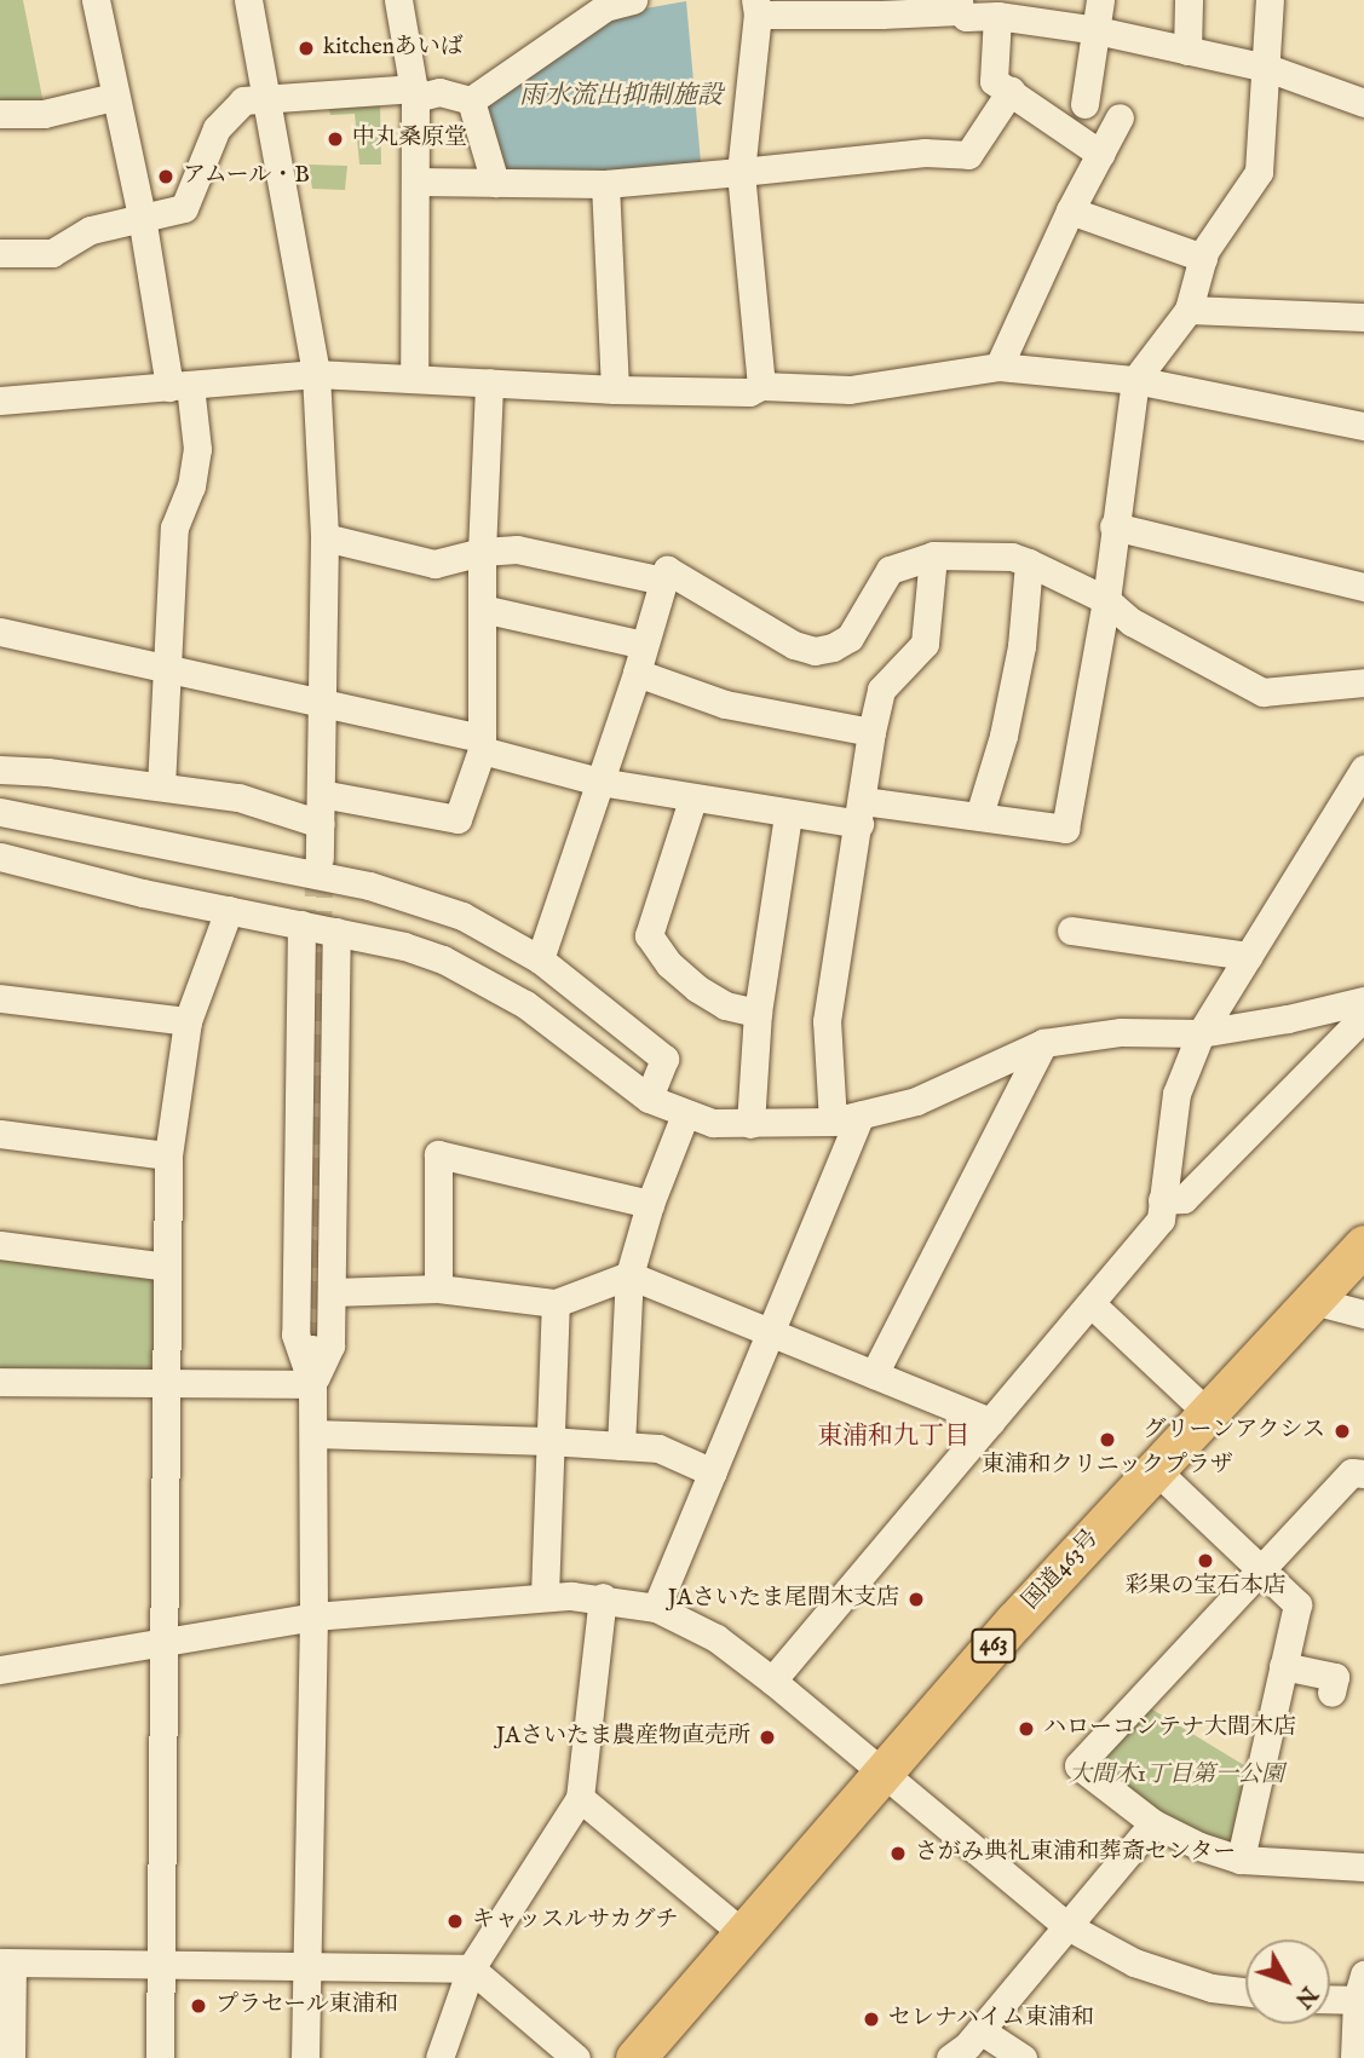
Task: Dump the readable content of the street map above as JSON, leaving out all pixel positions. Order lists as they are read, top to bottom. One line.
{"streets":{"highway":["国道463号","463"]},"districts":["東浦和九丁目"],"water":["雨水流出抑制施設"],"parks":["大間木1丁目第一公園"],"places":["kitchenあいば","中丸桑原堂","アムール・B","グリーンアクシス","東浦和クリニックプラザ","彩果の宝石本店","JAさいたま尾間木支店","ハローコンテナ大間木店","JAさいたま農産物直売所","さがみ典礼東浦和葬斎センター","キャッスルサカグチ","プラセール東浦和","セレナハイム東浦和"],"north":"bottom right"}
